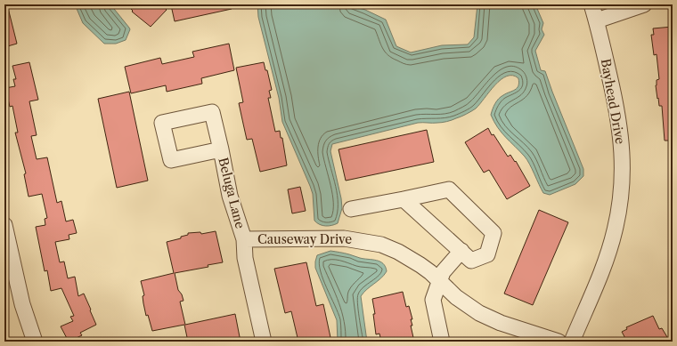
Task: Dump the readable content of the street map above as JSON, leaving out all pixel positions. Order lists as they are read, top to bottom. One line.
{"streets":{"street":["Bayhead Drive","Beluga Lane","Causeway Drive"]},"crossings":[["Beluga Lane","Causeway Drive"]]}
